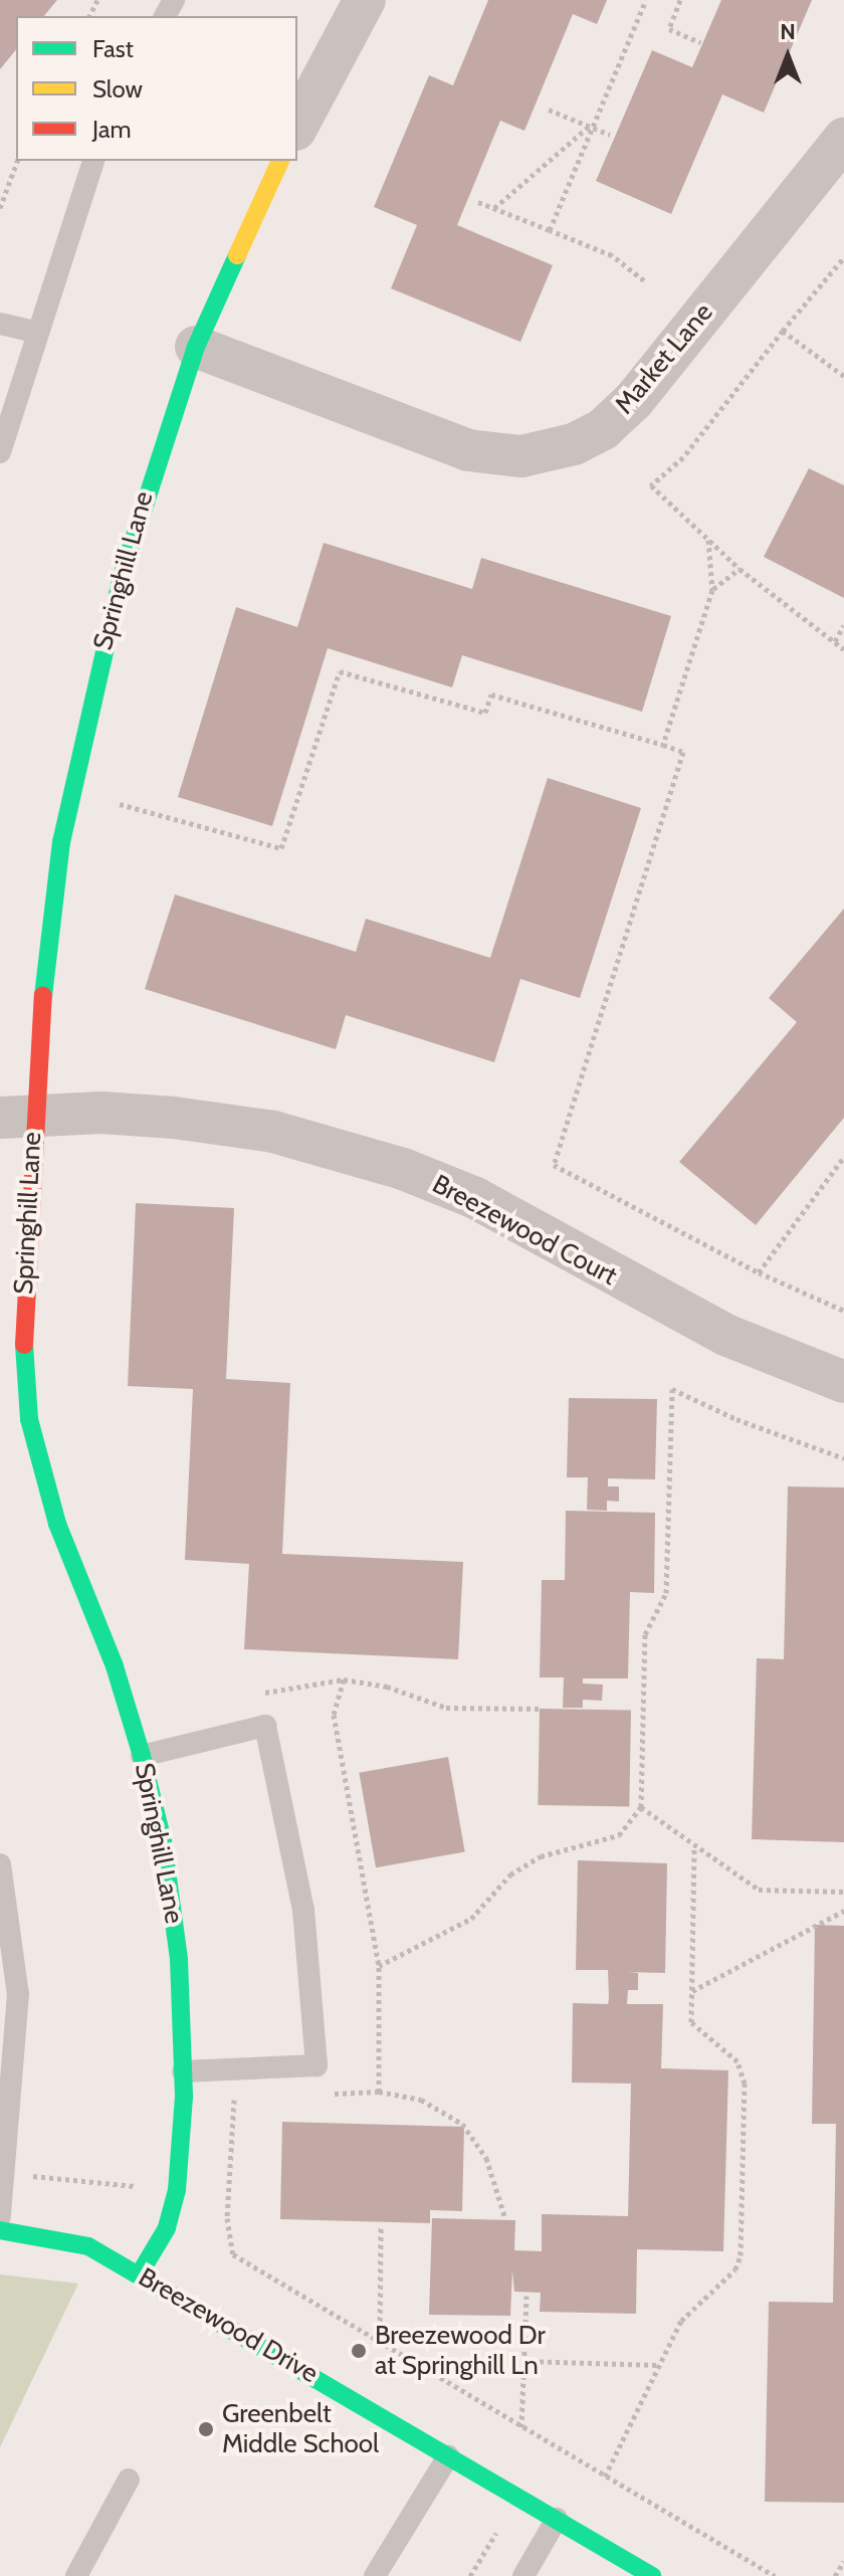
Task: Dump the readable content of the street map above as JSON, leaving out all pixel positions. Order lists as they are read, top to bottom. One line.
{"streets":{"street":["Market Lane","Springhill Lane","Breezewood Court","Breezewood Drive"]},"crossings":[["Market Lane","Springhill Lane"],["Springhill Lane","Breezewood Court"],["Springhill Lane","Breezewood Drive"]],"places":["Breezewood Dr at Springhill Ln","Greenbelt Middle School"],"legend":["Fast","Slow","Jam"],"north":"top"}
